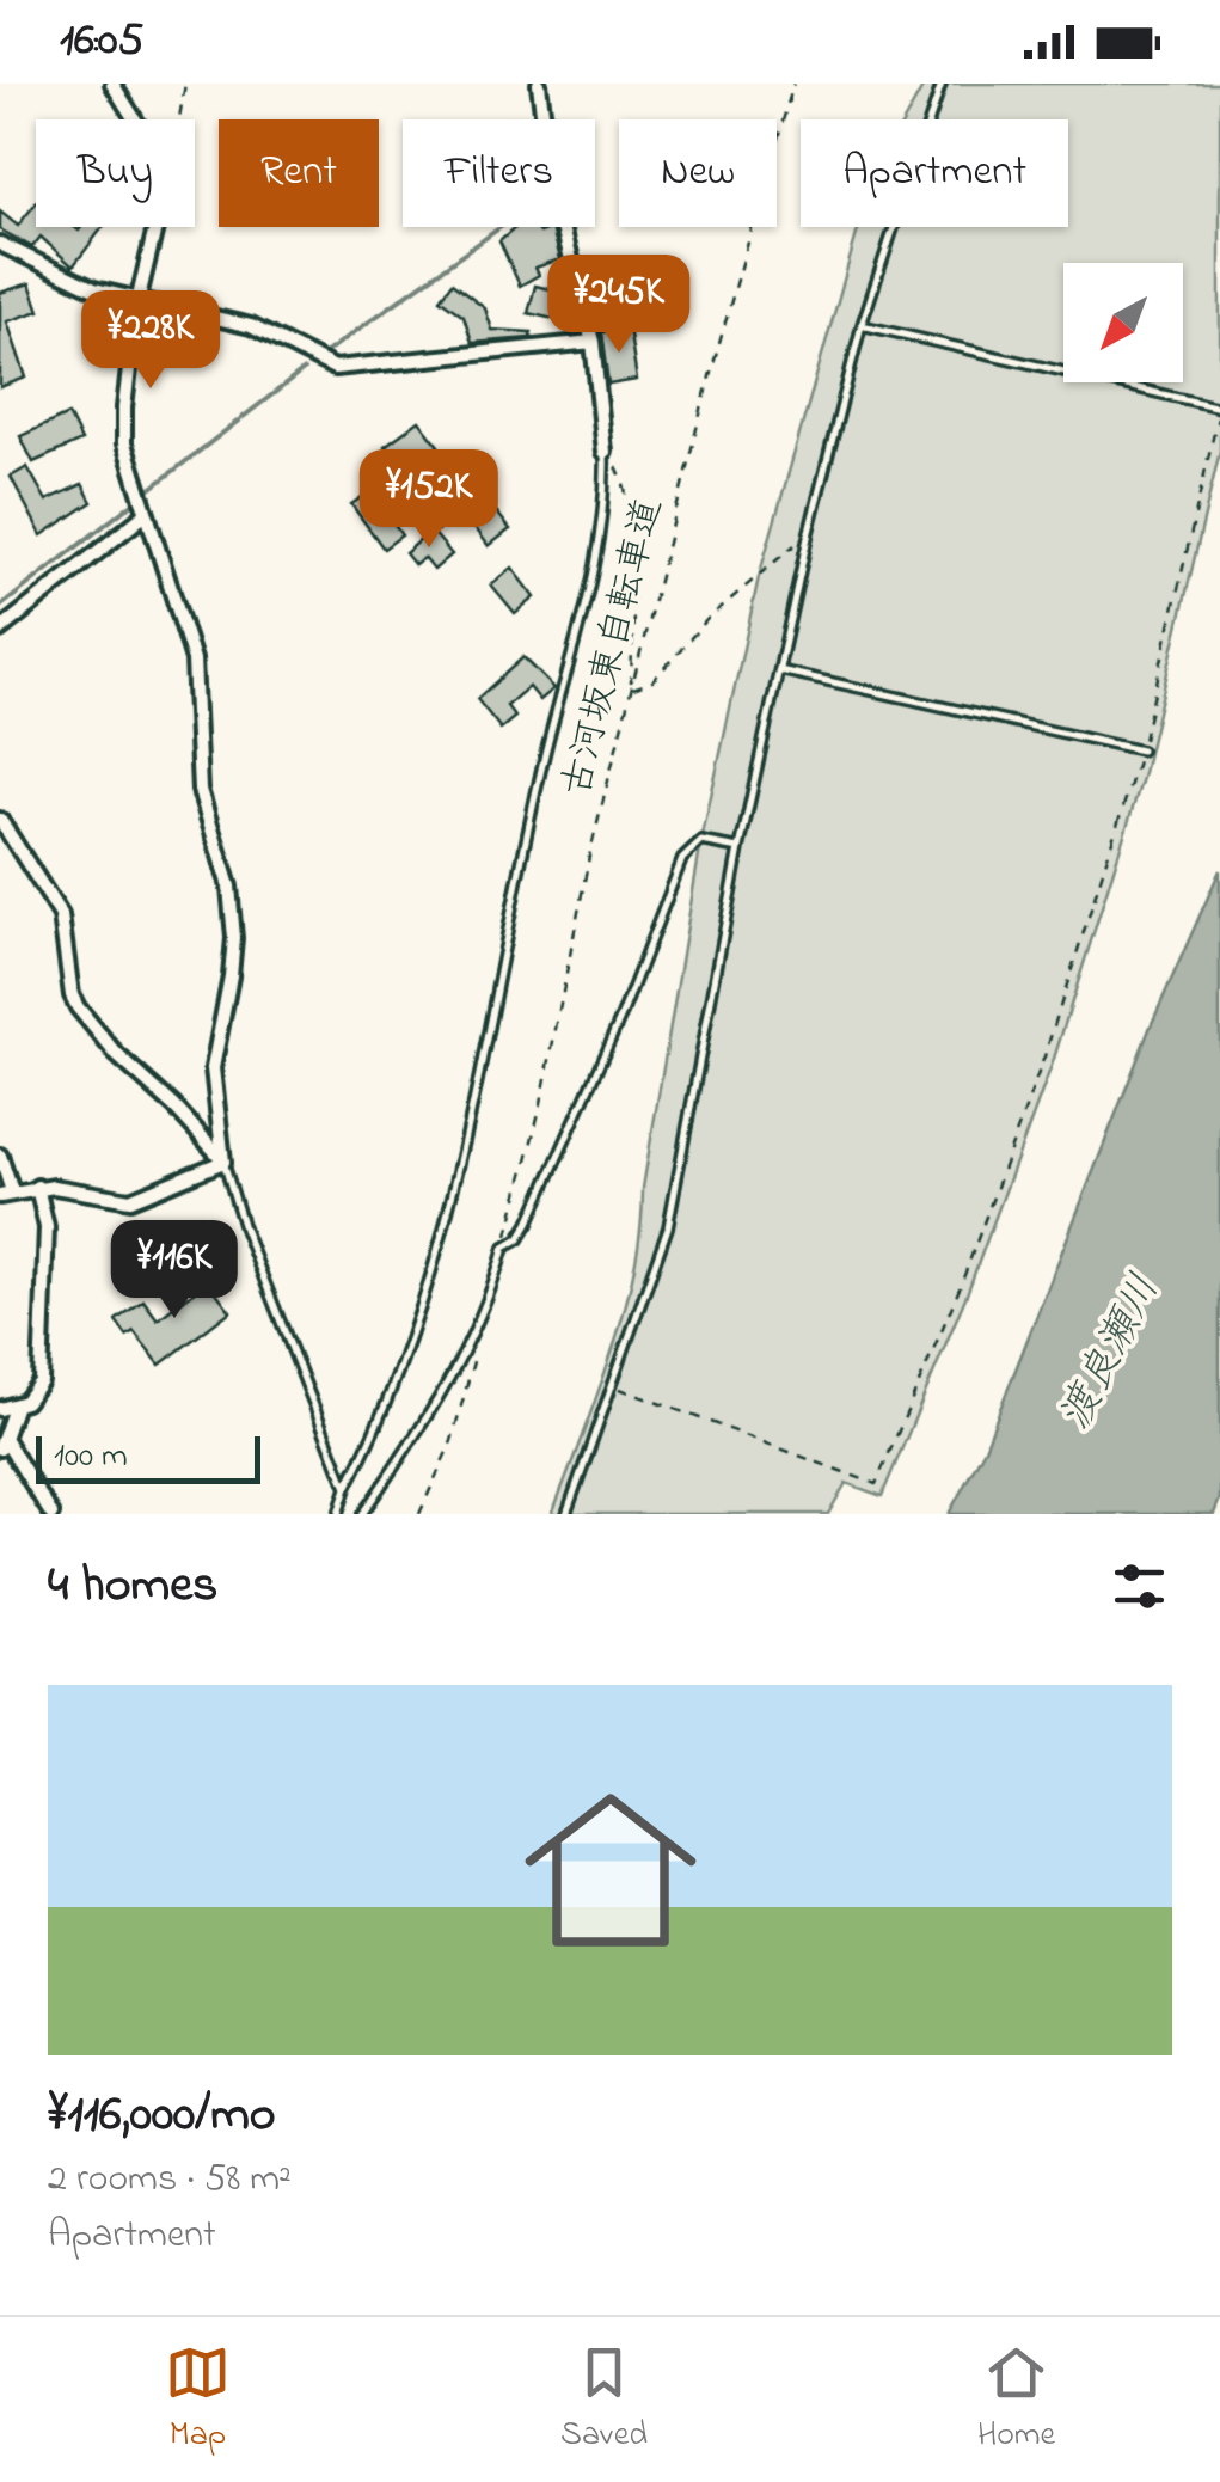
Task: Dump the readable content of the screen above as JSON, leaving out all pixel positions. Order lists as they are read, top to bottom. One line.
{"streets":{"path":["古河坂東自転車道"]},"water":["渡良瀬川"],"scale_bar":"100 m","north":"bottom left","page":{"status":"16:05","chip":["Buy","Rent","Filters","New","Apartment"],"price":["¥245K","¥228K","¥152K","¥116K"],"scale":"100 m","heading":"4 homes","list":[{"name":"¥116,000/mo","note":"2 rooms · 58 m² · Apartment"}],"tabs":["Map","Saved","Home"]}}
